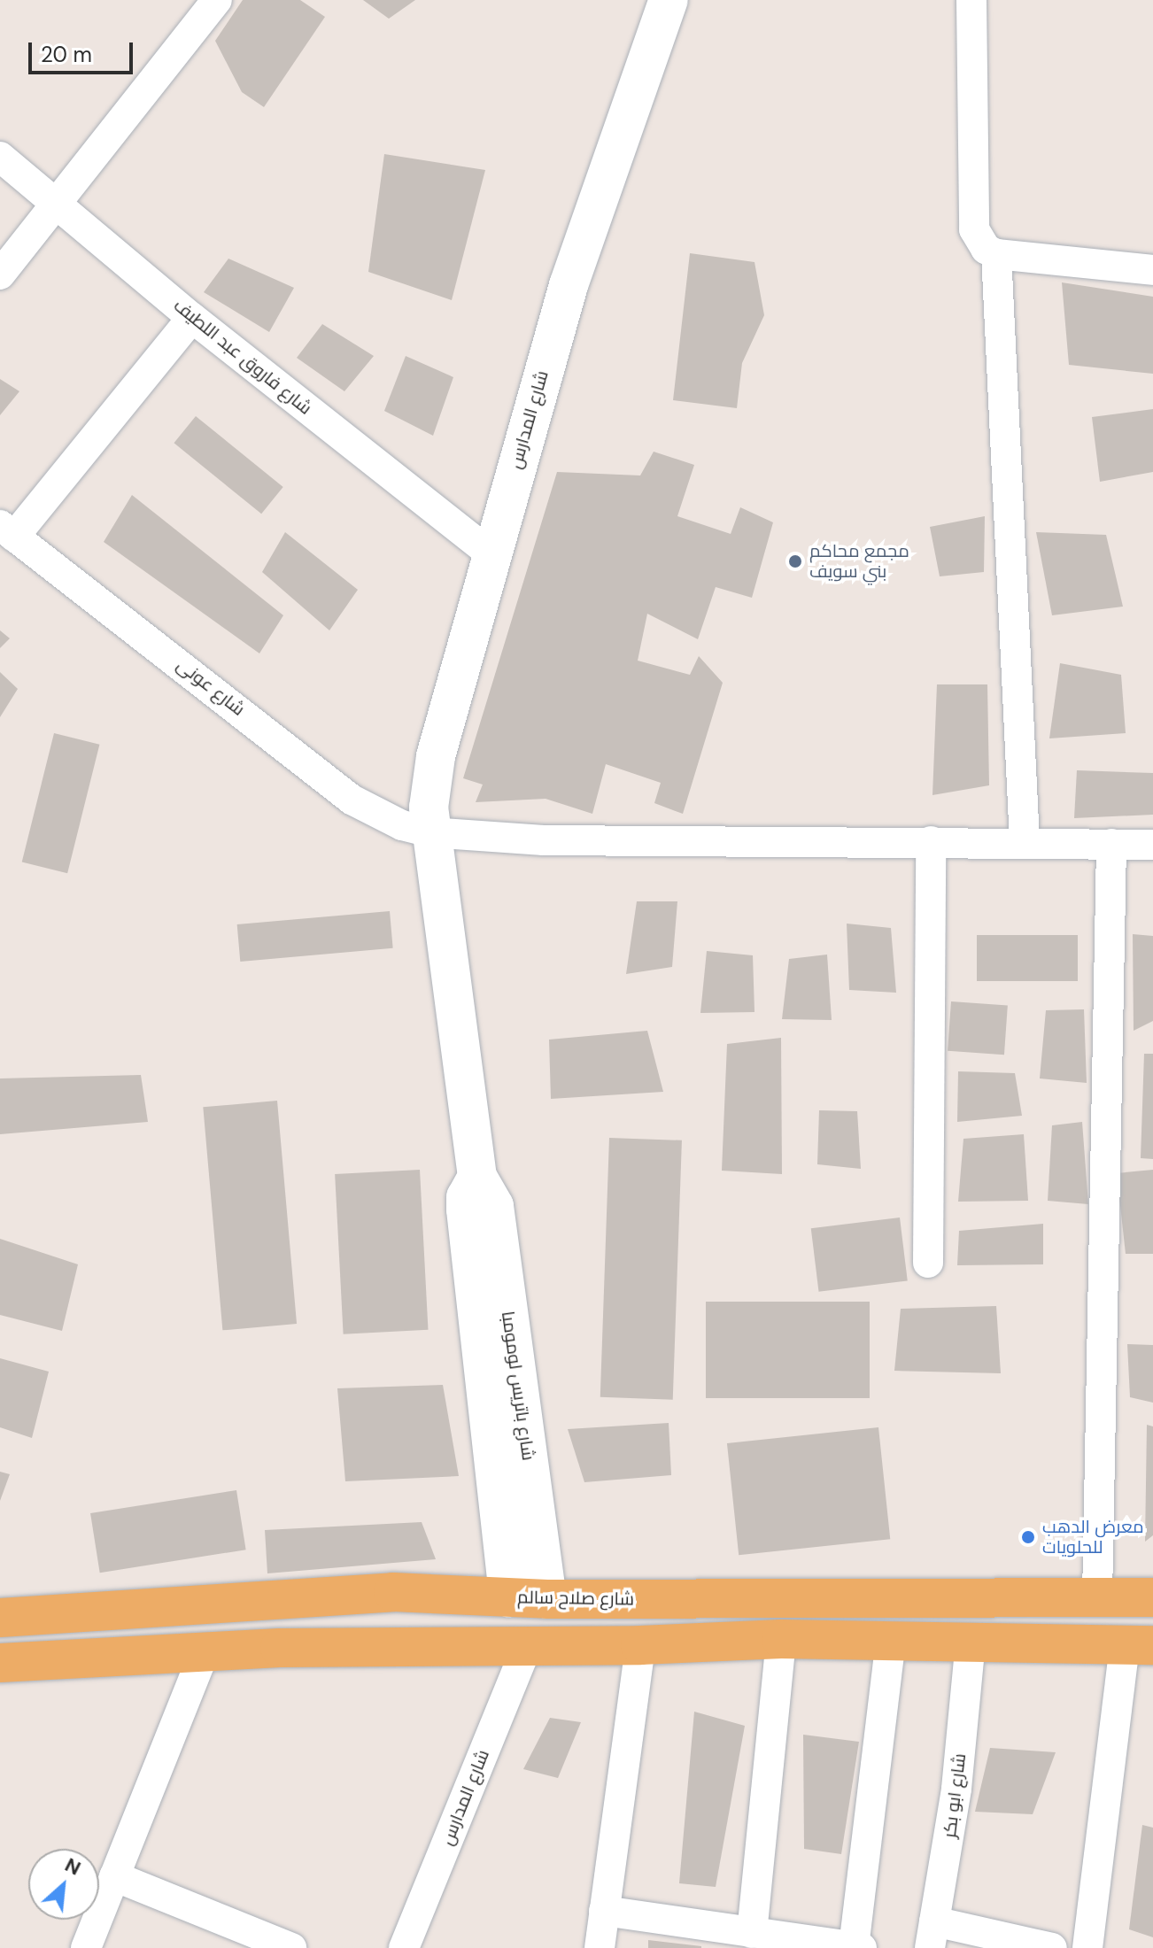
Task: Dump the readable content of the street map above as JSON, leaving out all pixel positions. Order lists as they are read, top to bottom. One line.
{"streets":{"main road":["شارع صلاح سالم"],"street":["شارع فاروق عبد اللطيف","شارع المدارس","شارع عونى","شارع باتريس لومومبا","شارع ابو بكر"]},"crossings":[["شارع فاروق عبد اللطيف","شارع المدارس"],["شارع المدارس","شارع عونى"],["شارع المدارس","شارع باتريس لومومبا"],["شارع عونى","شارع باتريس لومومبا"],["شارع باتريس لومومبا","شارع صلاح سالم"]],"places":["مجمع محاكم بني سويف","معرض الدهب للحلويات"],"scale_bar":"20 m","north":"top right"}
